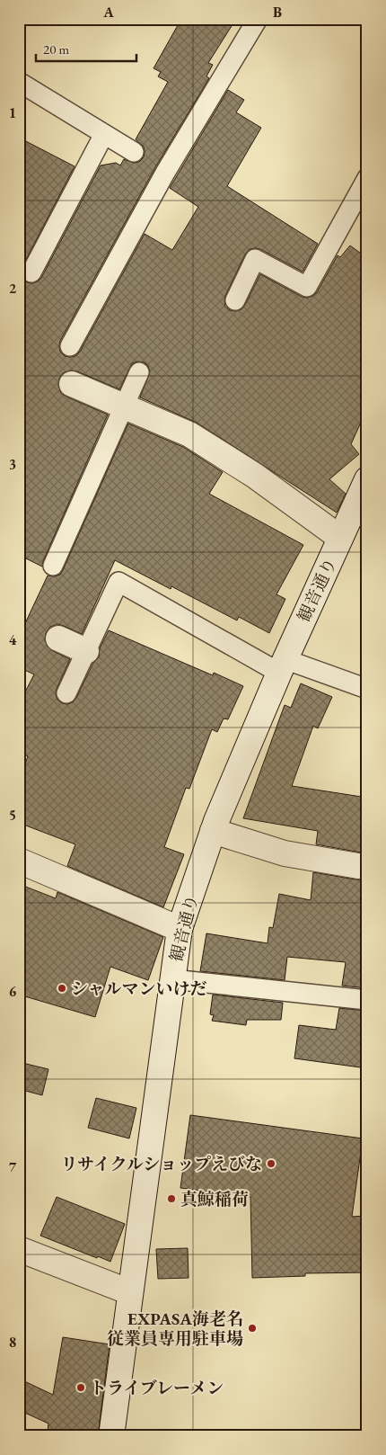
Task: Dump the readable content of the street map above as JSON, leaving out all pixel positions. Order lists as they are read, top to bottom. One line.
{"streets":{"main road":["観音通り"]},"places":["シャルマンいけだ","リサイクルショップえびな","真鯨稲荷","EXPASA海老名 従業員専用駐車場","トライブレーメン"],"scale_bar":"20 m","grid":{"columns":["A","B"],"rows":["1","2","3","4","5","6","7","8"]}}
